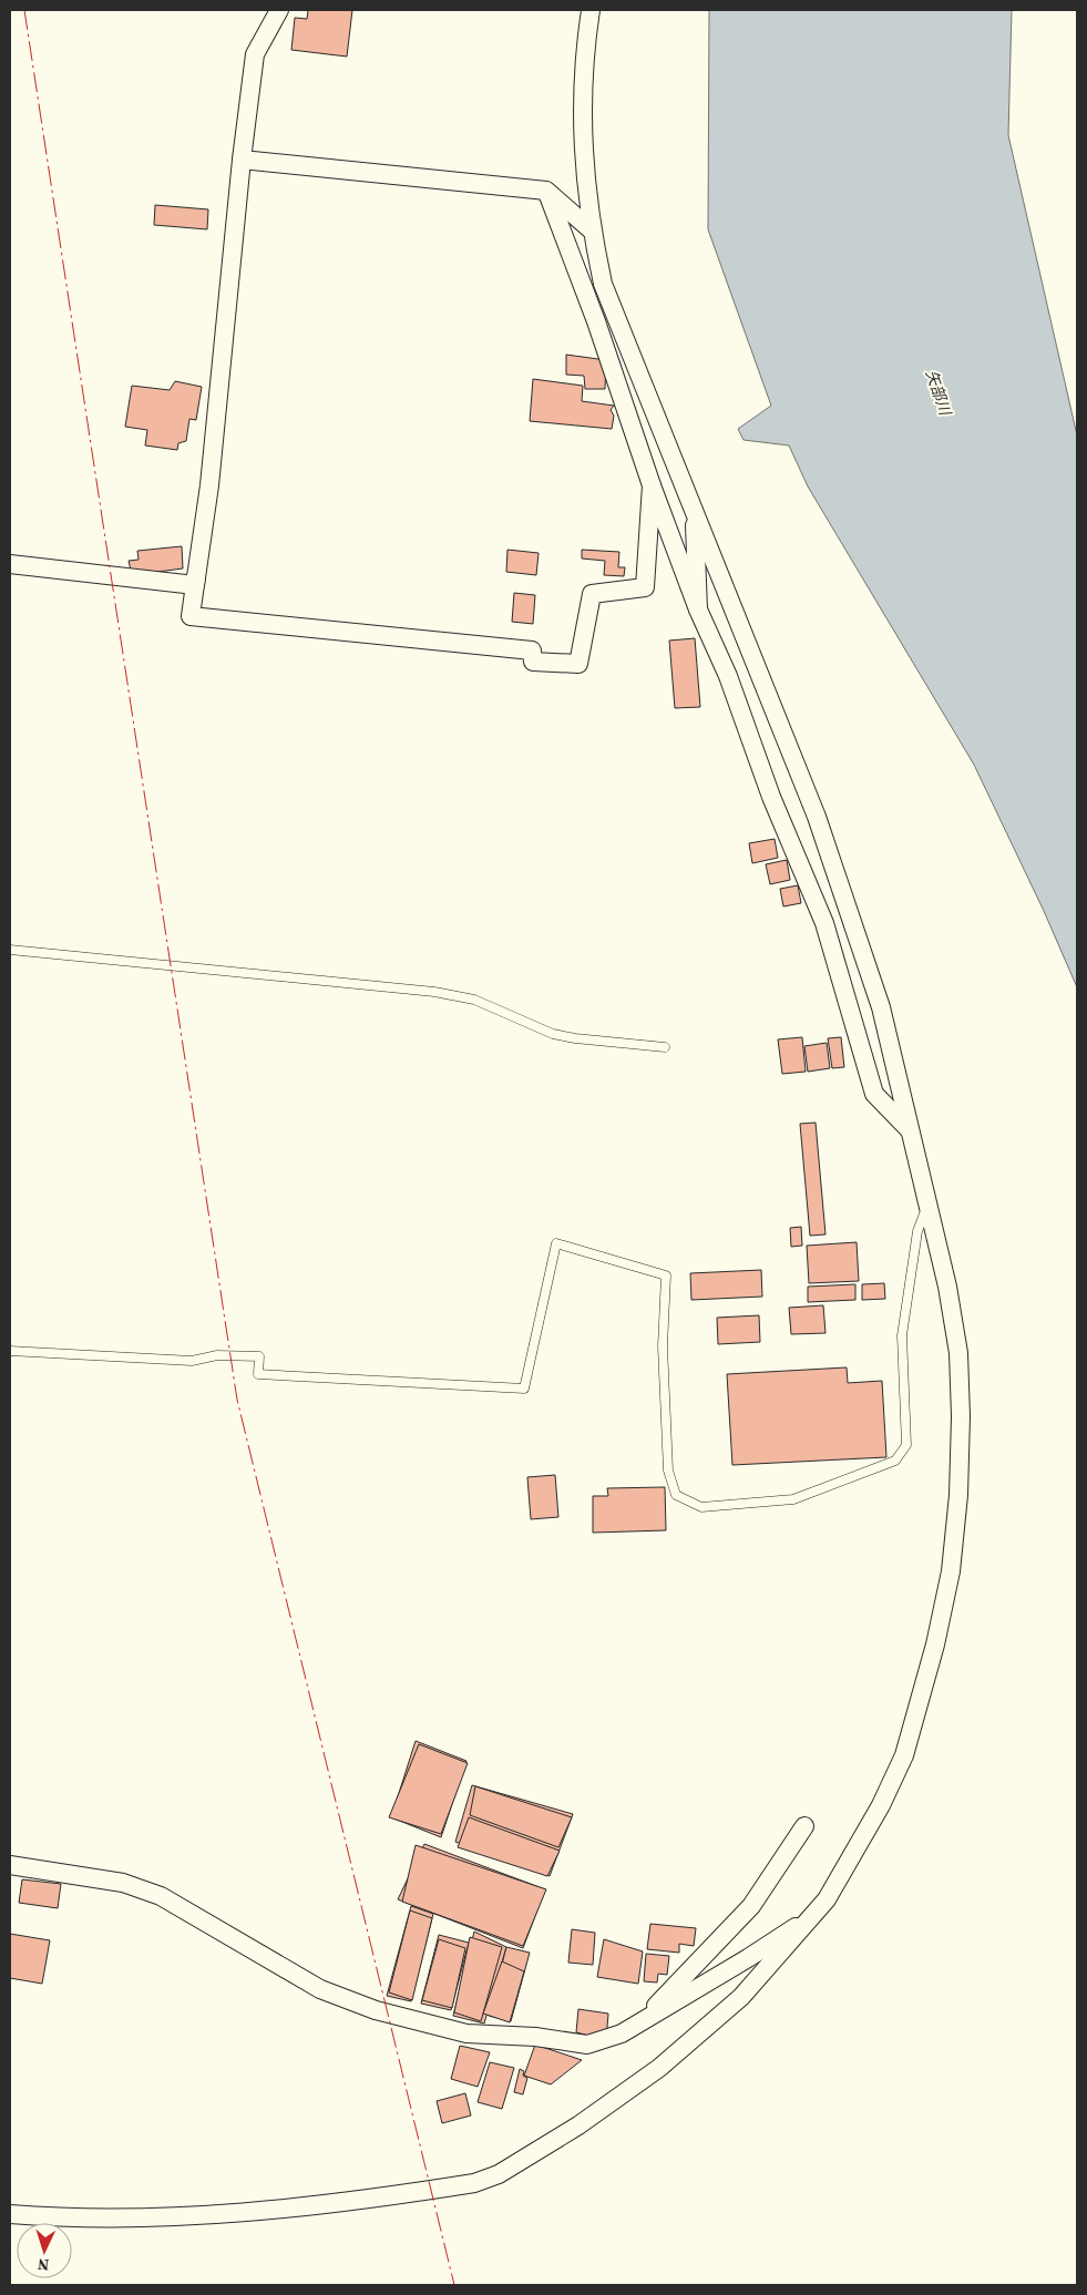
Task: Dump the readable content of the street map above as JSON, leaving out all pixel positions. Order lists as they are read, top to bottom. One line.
{"water":["矢部川"],"north":"bottom"}
